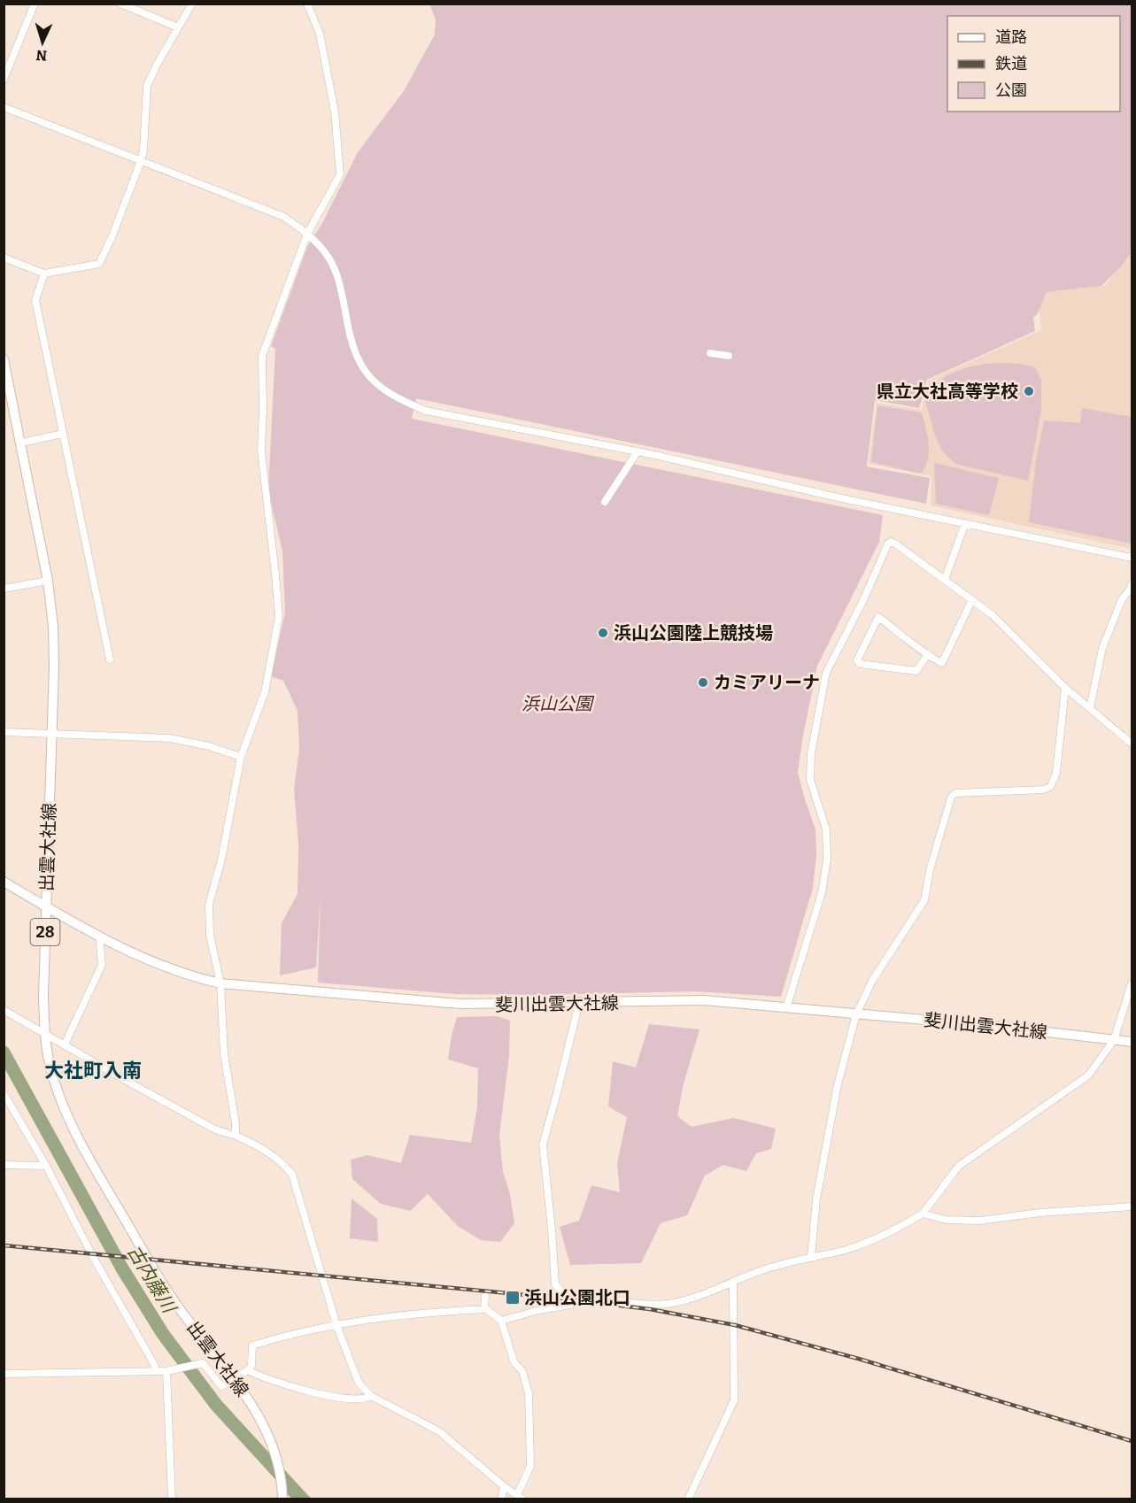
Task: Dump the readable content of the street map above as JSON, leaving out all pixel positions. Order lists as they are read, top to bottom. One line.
{"streets":{"main road":["出雲大社線","28","斐川出雲大社線"]},"crossings":[["出雲大社線","斐川出雲大社線"]],"districts":["大社町入南"],"water":["古内藤川"],"parks":["浜山公園"],"places":{"other":["県立大社高等学校","浜山公園陸上競技場","カミアリーナ"],"transit":["浜山公園北口"]},"legend":["道路","鉄道","公園"],"north":"bottom"}
